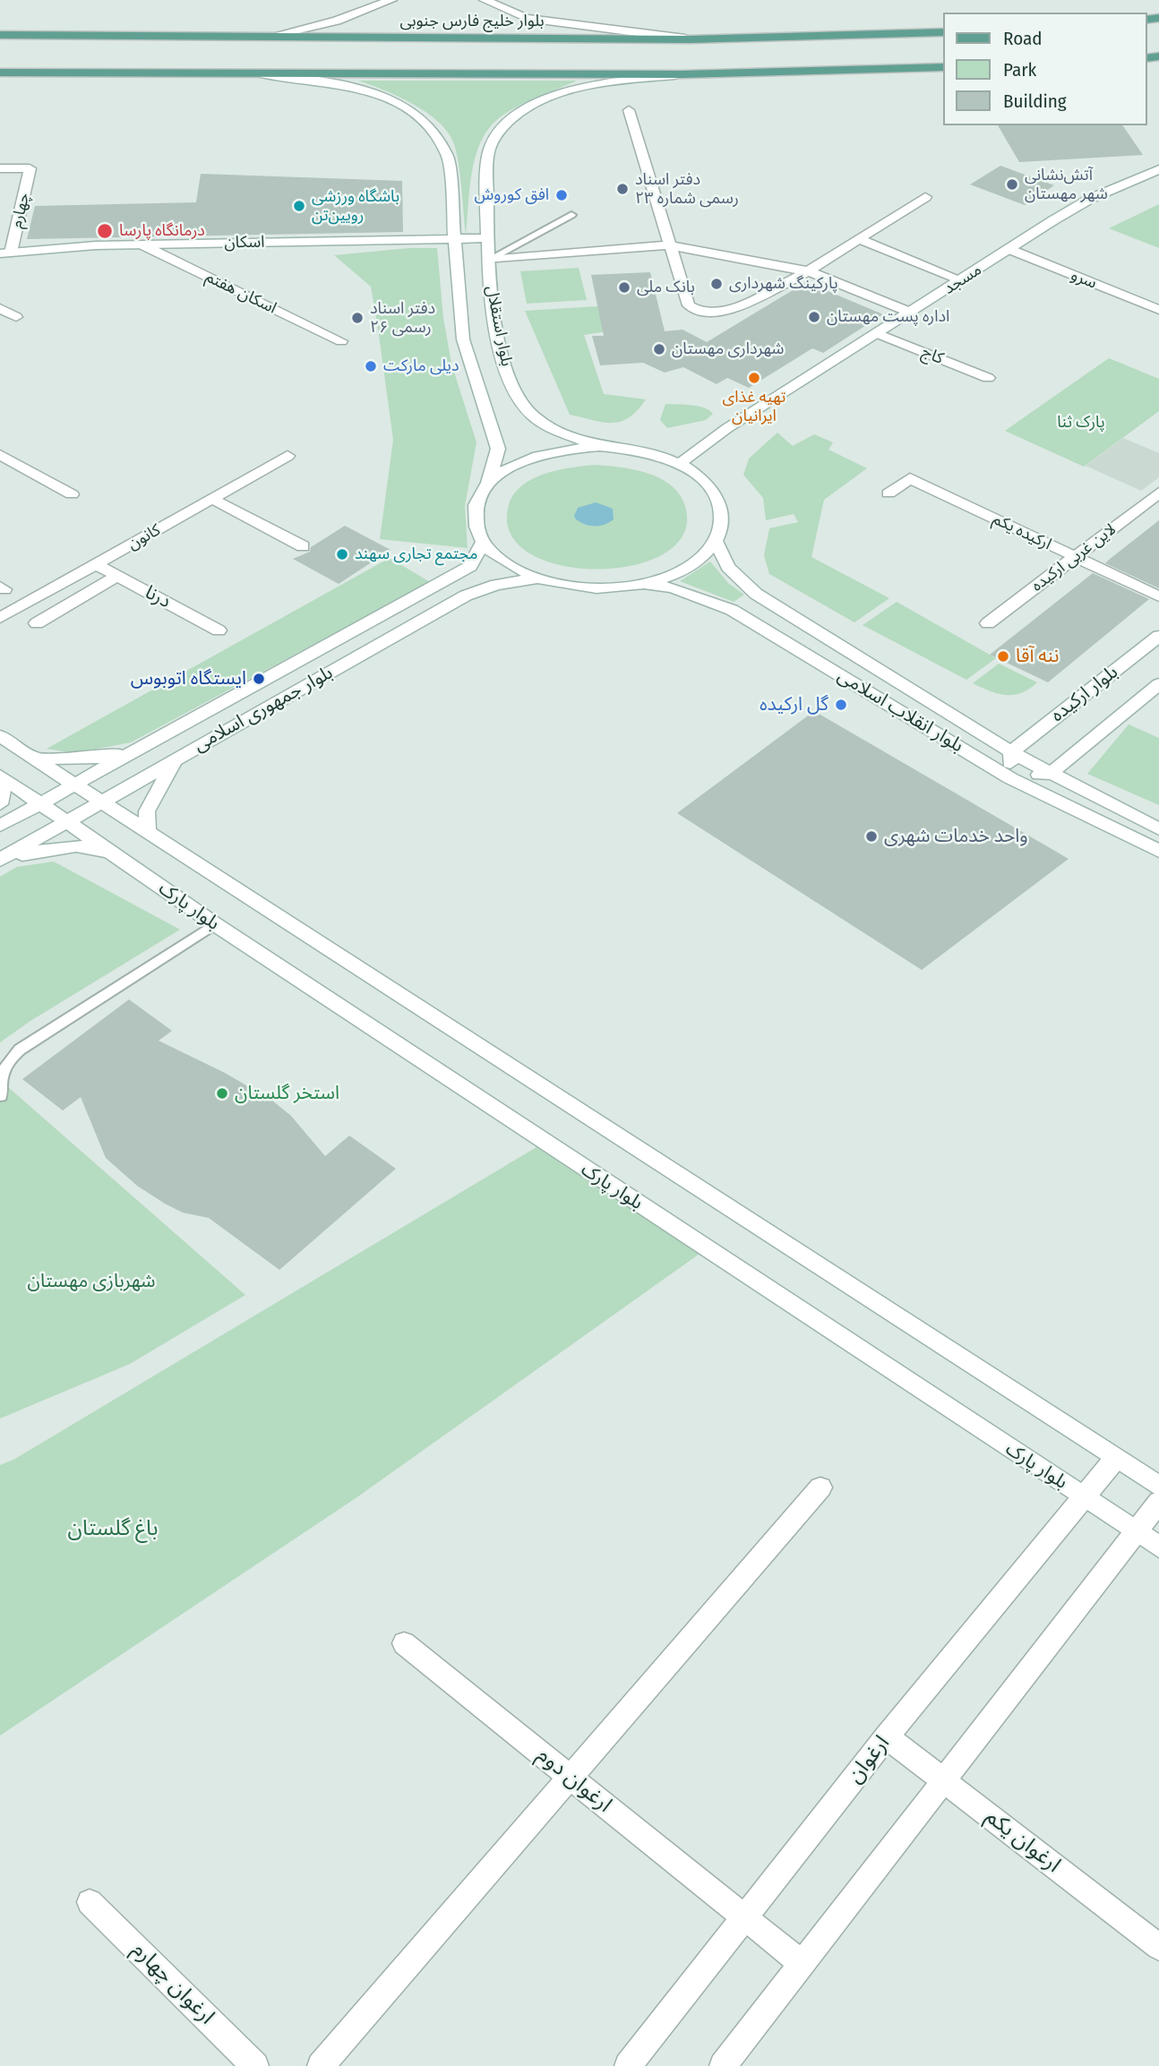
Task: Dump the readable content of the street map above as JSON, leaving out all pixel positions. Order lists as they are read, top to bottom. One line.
{"streets":{"main road":["بلوار خلیج فارس جنوبی"],"street":["چهارم","اسکان","مسجد","سرو","اسکان هفتم","بلوار استقلال","کاج","ارکیده یکم","کانون","لاین غربی ارکیده","درنا","بلوار ارکیده","بلوار جمهوری اسلامی","بلوار انقلاب اسلامی","بلوار پارک","ارغوان","ارغوان دوم","ارغوان یکم","ارغوان چهارم"]},"crossings":[["چهارم","اسکان"],["اسکان","اسکان هفتم"],["اسکان","بلوار استقلال"],["مسجد","سرو"],["مسجد","بلوار استقلال"],["مسجد","کاج"],["مسجد","بلوار جمهوری اسلامی"],["مسجد","بلوار انقلاب اسلامی"],["بلوار استقلال","بلوار جمهوری اسلامی"],["بلوار استقلال","بلوار انقلاب اسلامی"],["ارکیده یکم","لاین غربی ارکیده"],["کانون","درنا"],["بلوار ارکیده","بلوار انقلاب اسلامی"],["بلوار جمهوری اسلامی","بلوار انقلاب اسلامی"],["بلوار جمهوری اسلامی","بلوار پارک"],["بلوار پارک","ارغوان"],["ارغوان","ارغوان دوم"],["ارغوان","ارغوان یکم"]],"parks":["پارک ثنا","شهربازی مهستان","باغ گلستان"],"places":["آتش‌نشانی شهر مهستان","دفتر اسناد رسمی شماره ۲۳","افق کوروش","باشگاه ورزشی رویین‌تن","درمانگاه پارسا","پارکینگ شهرداری","بانک ملی","اداره پست مهستان","دفتر اسناد رسمی ۲۶","شهرداری مهستان","دیلی مارکت","تهیه غذای ایرانیان","مجتمع تجاری سهند","ننه آقا","ایستگاه اتوبوس","گل ارکیده","واحد خدمات شهری","استخر گلستان"],"legend":["Road","Park","Building"]}
